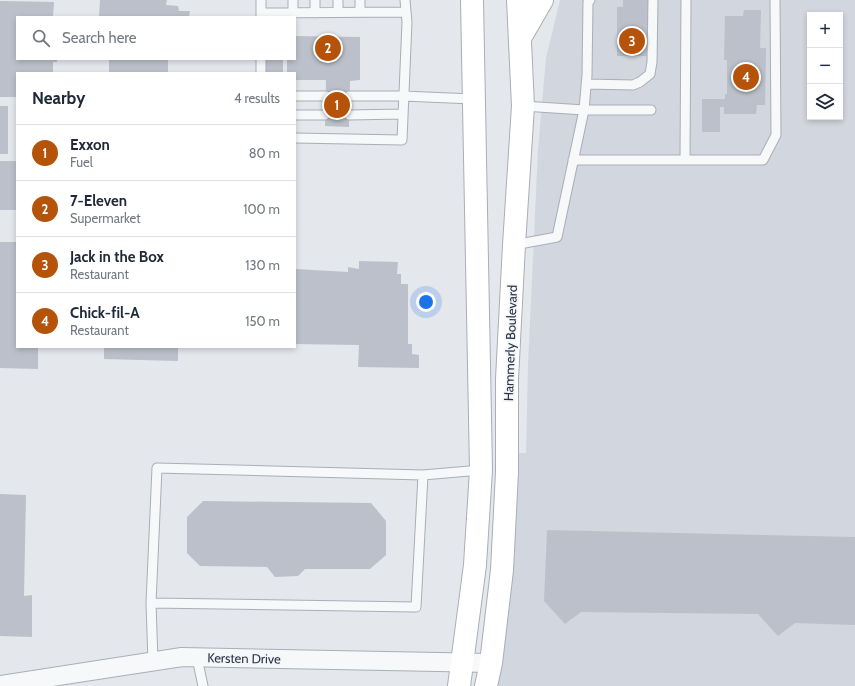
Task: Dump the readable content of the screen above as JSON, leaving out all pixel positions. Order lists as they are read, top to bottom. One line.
{"streets":{"main road":["Hammerly Boulevard"],"street":["Kersten Drive"]},"crossings":[["Hammerly Boulevard","Kersten Drive"]],"page":{"map_buttons":["+","−"],"search":"Search here","pins":["3","2","4","1"],"heading":["Nearby","4 results"],"list":[{"mark":"1","name":"Exxon","note":"Fuel","value":"80 m"},{"mark":"2","name":"7-Eleven","note":"Supermarket","value":"100 m"},{"mark":"3","name":"Jack in the Box","note":"Restaurant","value":"130 m"},{"mark":"4","name":"Chick-fil-A","note":"Restaurant","value":"150 m"}]}}
